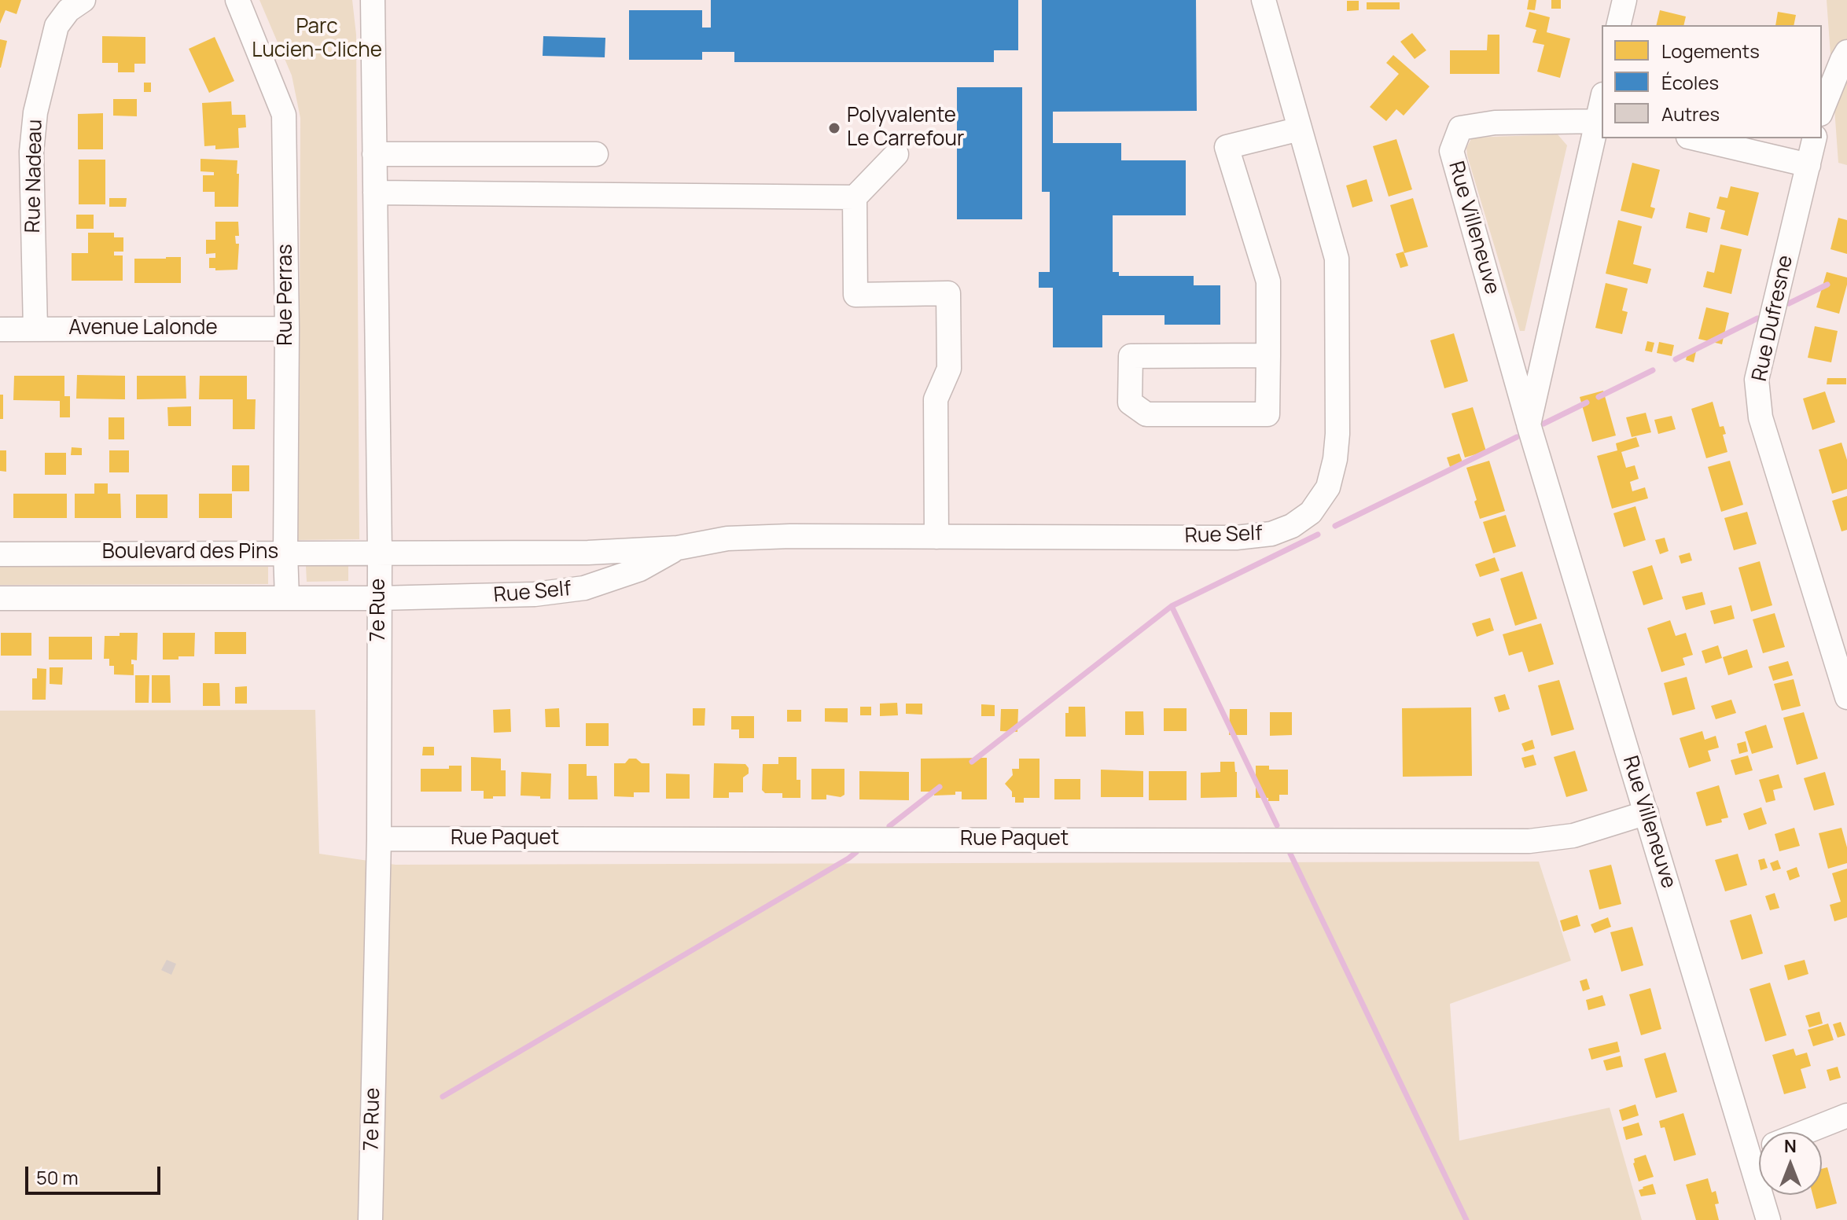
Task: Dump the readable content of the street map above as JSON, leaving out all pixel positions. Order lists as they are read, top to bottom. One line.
{"streets":{"street":["Rue Nadeau","Rue Villeneuve","Rue Perras","Rue Dufresne","Avenue Lalonde","Rue Self","Boulevard des Pins","7e Rue","Rue Paquet"]},"crossings":[["Rue Nadeau","Avenue Lalonde"],["Rue Villeneuve","Rue Paquet"],["Rue Perras","Avenue Lalonde"],["Rue Perras","Boulevard des Pins"],["Rue Self","Boulevard des Pins"],["Rue Self","7e Rue"],["Boulevard des Pins","7e Rue"],["7e Rue","Rue Paquet"]],"parks":["Parc Lucien-Cliche"],"places":["Polyvalente Le Carrefour"],"legend":["Logements","Écoles","Autres"],"scale_bar":"50 m","north":"top"}
